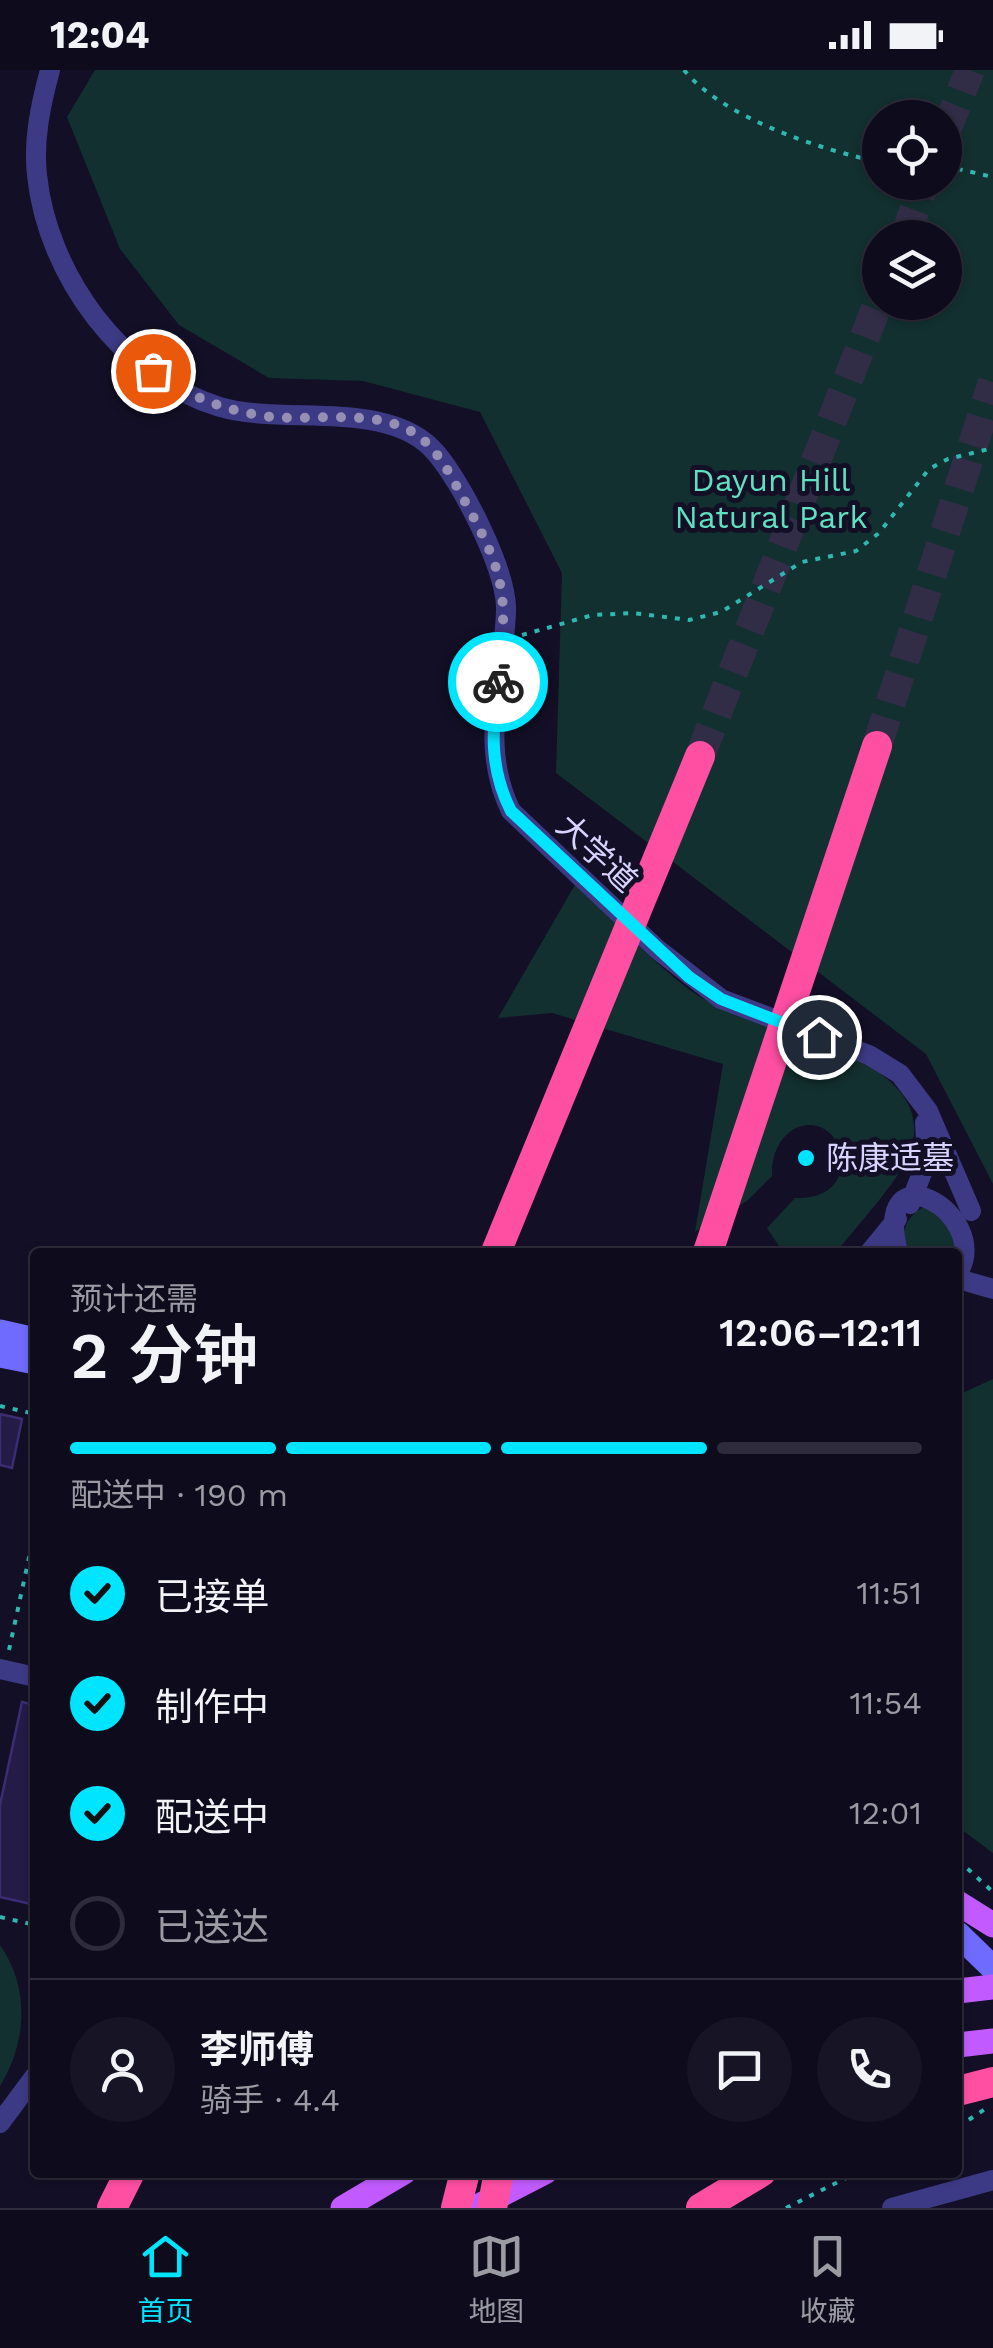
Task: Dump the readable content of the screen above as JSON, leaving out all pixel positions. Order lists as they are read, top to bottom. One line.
{"streets":{"street":["大学道"]},"parks":["Dayun Hill Natural Park"],"places":["陈康适墓"],"page":{"status":"12:04","heading":["2 分钟","预计还需","12:06–12:11"],"panel":["李师傅","骑手 · 4.4"],"bar":"配送中 · 190 m","list":[["已接单","11:51"],["制作中","11:54"],["配送中","12:01"],"已送达"],"tabs":["首页","地图","收藏"]}}
